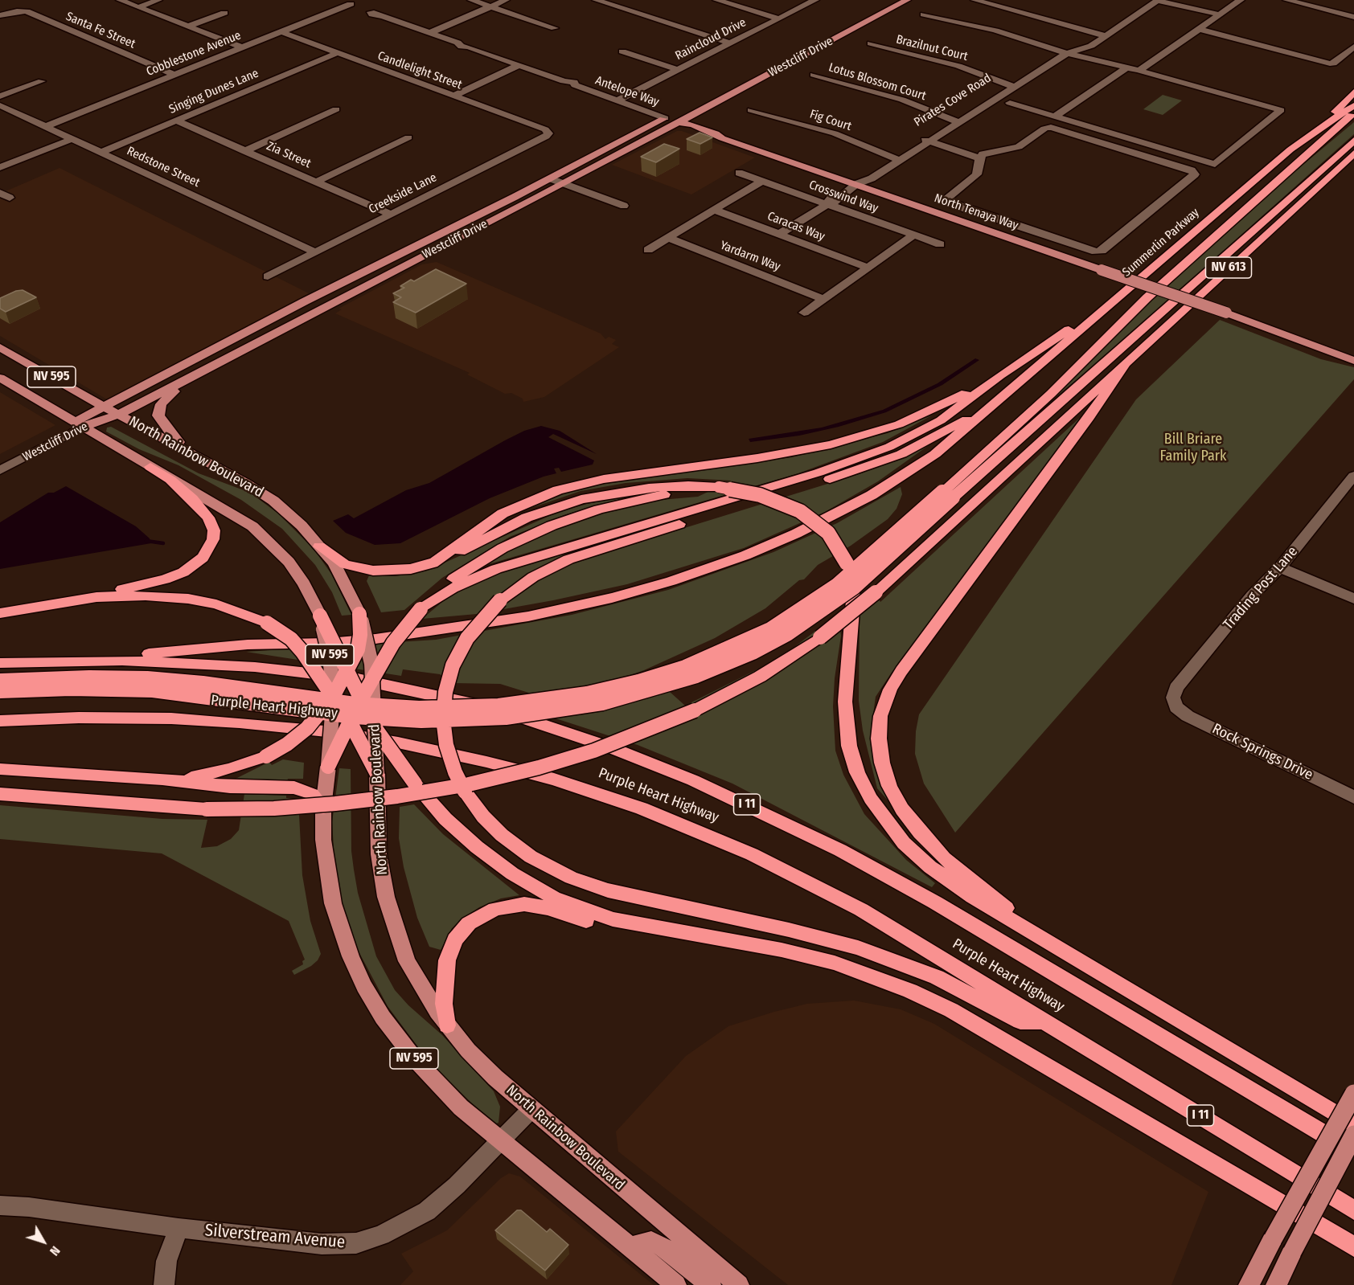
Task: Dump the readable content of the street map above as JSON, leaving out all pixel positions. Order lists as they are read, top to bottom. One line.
{"streets":{"highway":["Summerlin Parkway","NV 613","Purple Heart Highway","I 11"],"main road":["Westcliff Drive","North Tenaya Way","NV 595","North Rainbow Boulevard"],"street":["Santa Fe Street","Raincloud Drive","Brazilnut Court","Cobblestone Avenue","Candlelight Street","Lotus Blossom Court","Singing Dunes Lane","Antelope Way","Pirates Cove Road","Fig Court","Zia Street","Redstone Street","Creekside Lane","Crosswind Way","Caracas Way","Yardarm Way","Trading Post Lane","Rock Springs Drive","Silverstream Avenue"]},"crossings":[["Santa Fe Street","Cobblestone Avenue"],["Raincloud Drive","Antelope Way"],["Brazilnut Court","Pirates Cove Road"],["Cobblestone Avenue","Candlelight Street"],["Cobblestone Avenue","Antelope Way"],["Cobblestone Avenue","Redstone Street"],["Westcliff Drive","Antelope Way"],["Westcliff Drive","North Tenaya Way"],["Westcliff Drive","NV 595"],["Westcliff Drive","North Rainbow Boulevard"],["Candlelight Street","Singing Dunes Lane"],["Candlelight Street","Creekside Lane"],["Lotus Blossom Court","Pirates Cove Road"],["Singing Dunes Lane","Zia Street"],["Singing Dunes Lane","Redstone Street"],["Antelope Way","North Tenaya Way"],["Pirates Cove Road","Fig Court"],["Pirates Cove Road","Crosswind Way"],["Pirates Cove Road","North Tenaya Way"],["Pirates Cove Road","Caracas Way"],["Zia Street","Creekside Lane"],["Redstone Street","Creekside Lane"],["NV 595","North Rainbow Boulevard"],["North Rainbow Boulevard","Silverstream Avenue"],["Trading Post Lane","Rock Springs Drive"]],"parks":["Bill Briare Family Park"],"north":"bottom right"}
